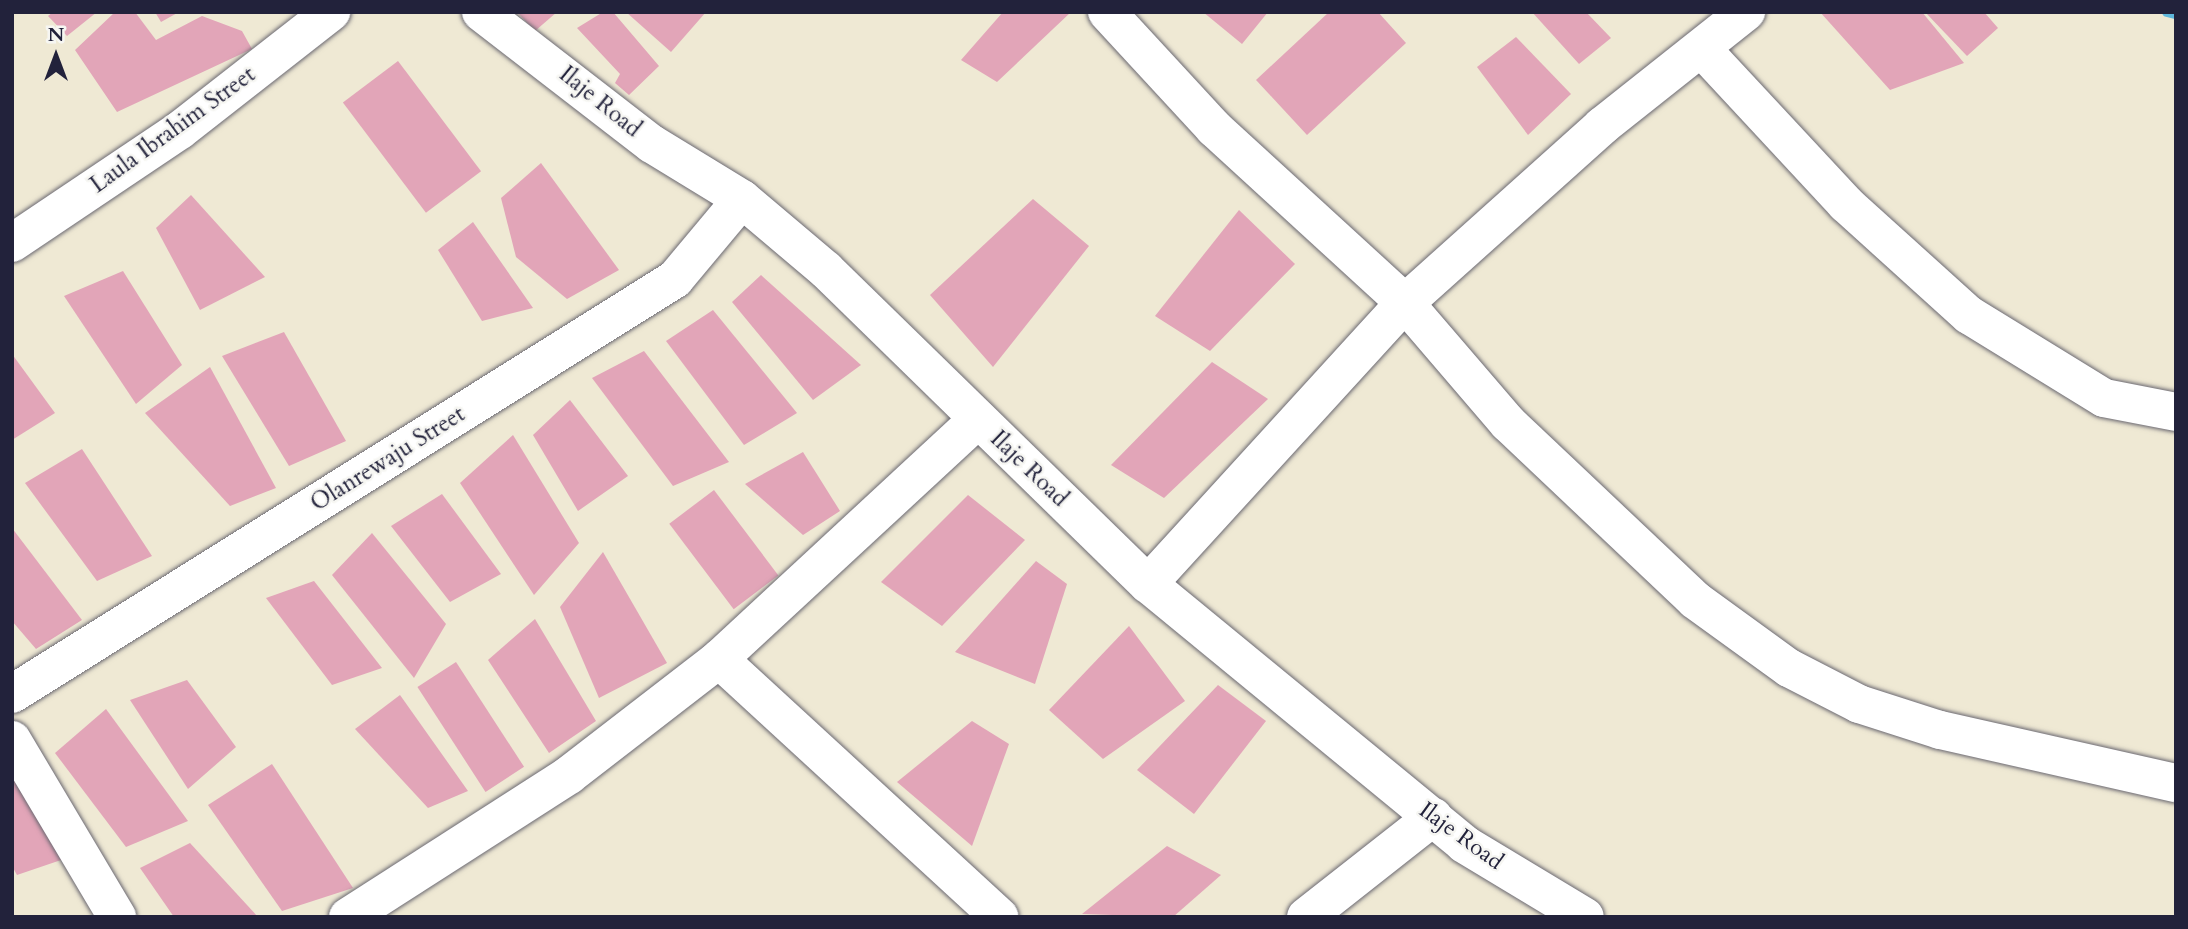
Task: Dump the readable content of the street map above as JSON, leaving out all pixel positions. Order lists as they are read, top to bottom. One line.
{"streets":{"street":["Ilaje Road","Laula Ibrahim Street","Olanrewaju Street"]},"crossings":[["Ilaje Road","Olanrewaju Street"]],"north":"top"}
